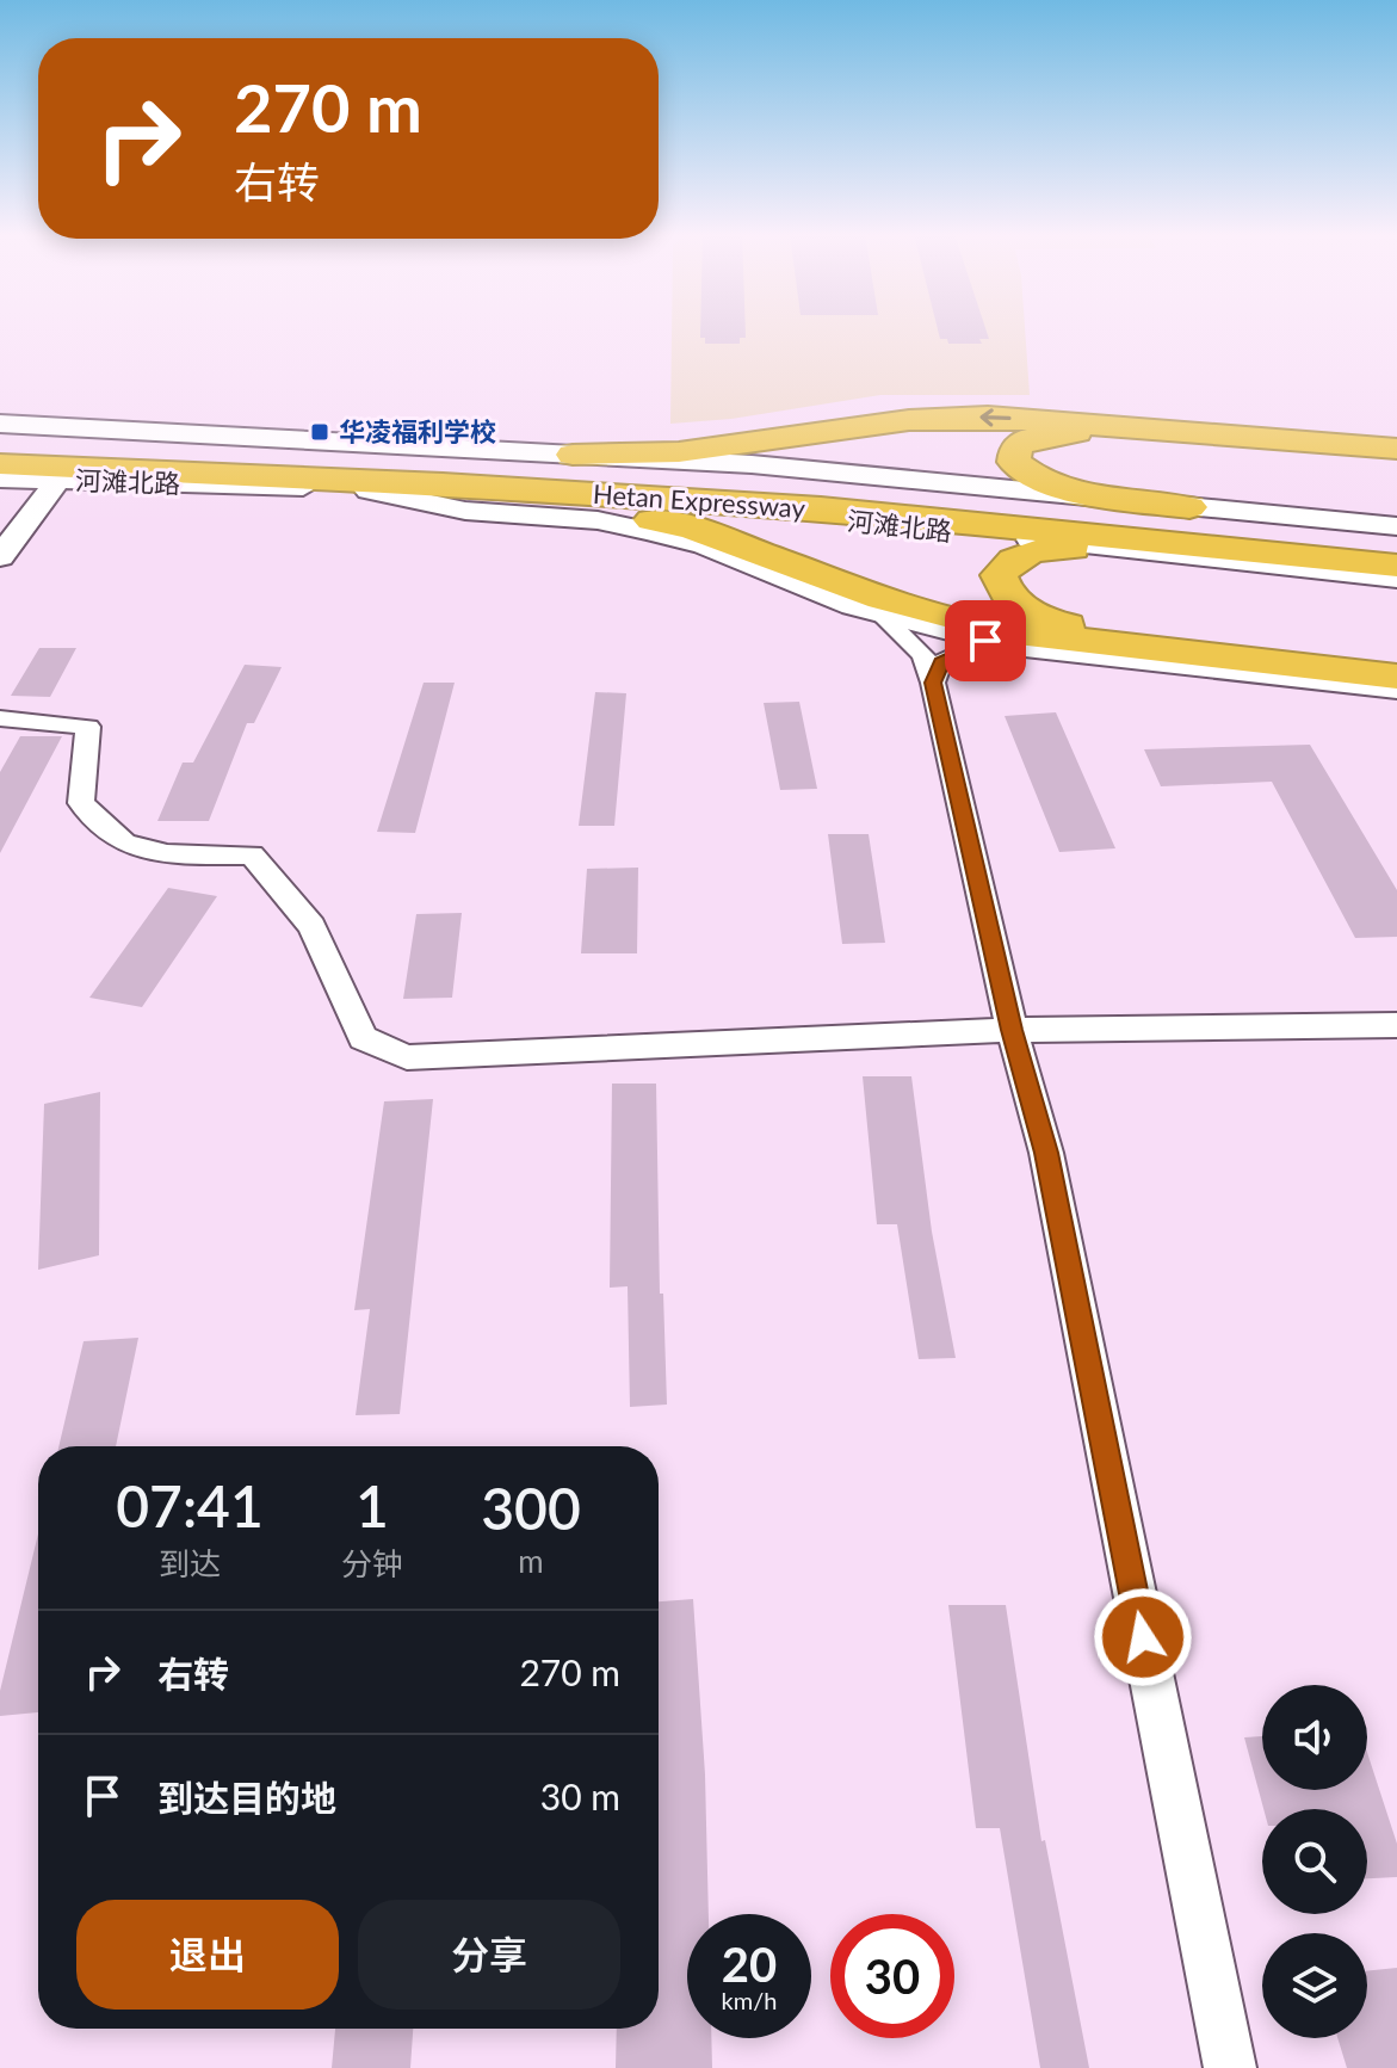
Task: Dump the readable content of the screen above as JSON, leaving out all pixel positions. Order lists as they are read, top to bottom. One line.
{"streets":{"highway":["Hetan Expressway"],"street":["河滩北路"]},"places":{"transit":["华凌福利学校"]},"page":{"turn":["270 m","右转"],"eta":["07:41","到达","1","分钟","300","m"],"list":[{"name":"右转","value":"270 m"},{"name":"到达目的地","value":"30 m"}],"buttons":["退出","分享"],"speed":"20 km/h","limit":"30"}}
